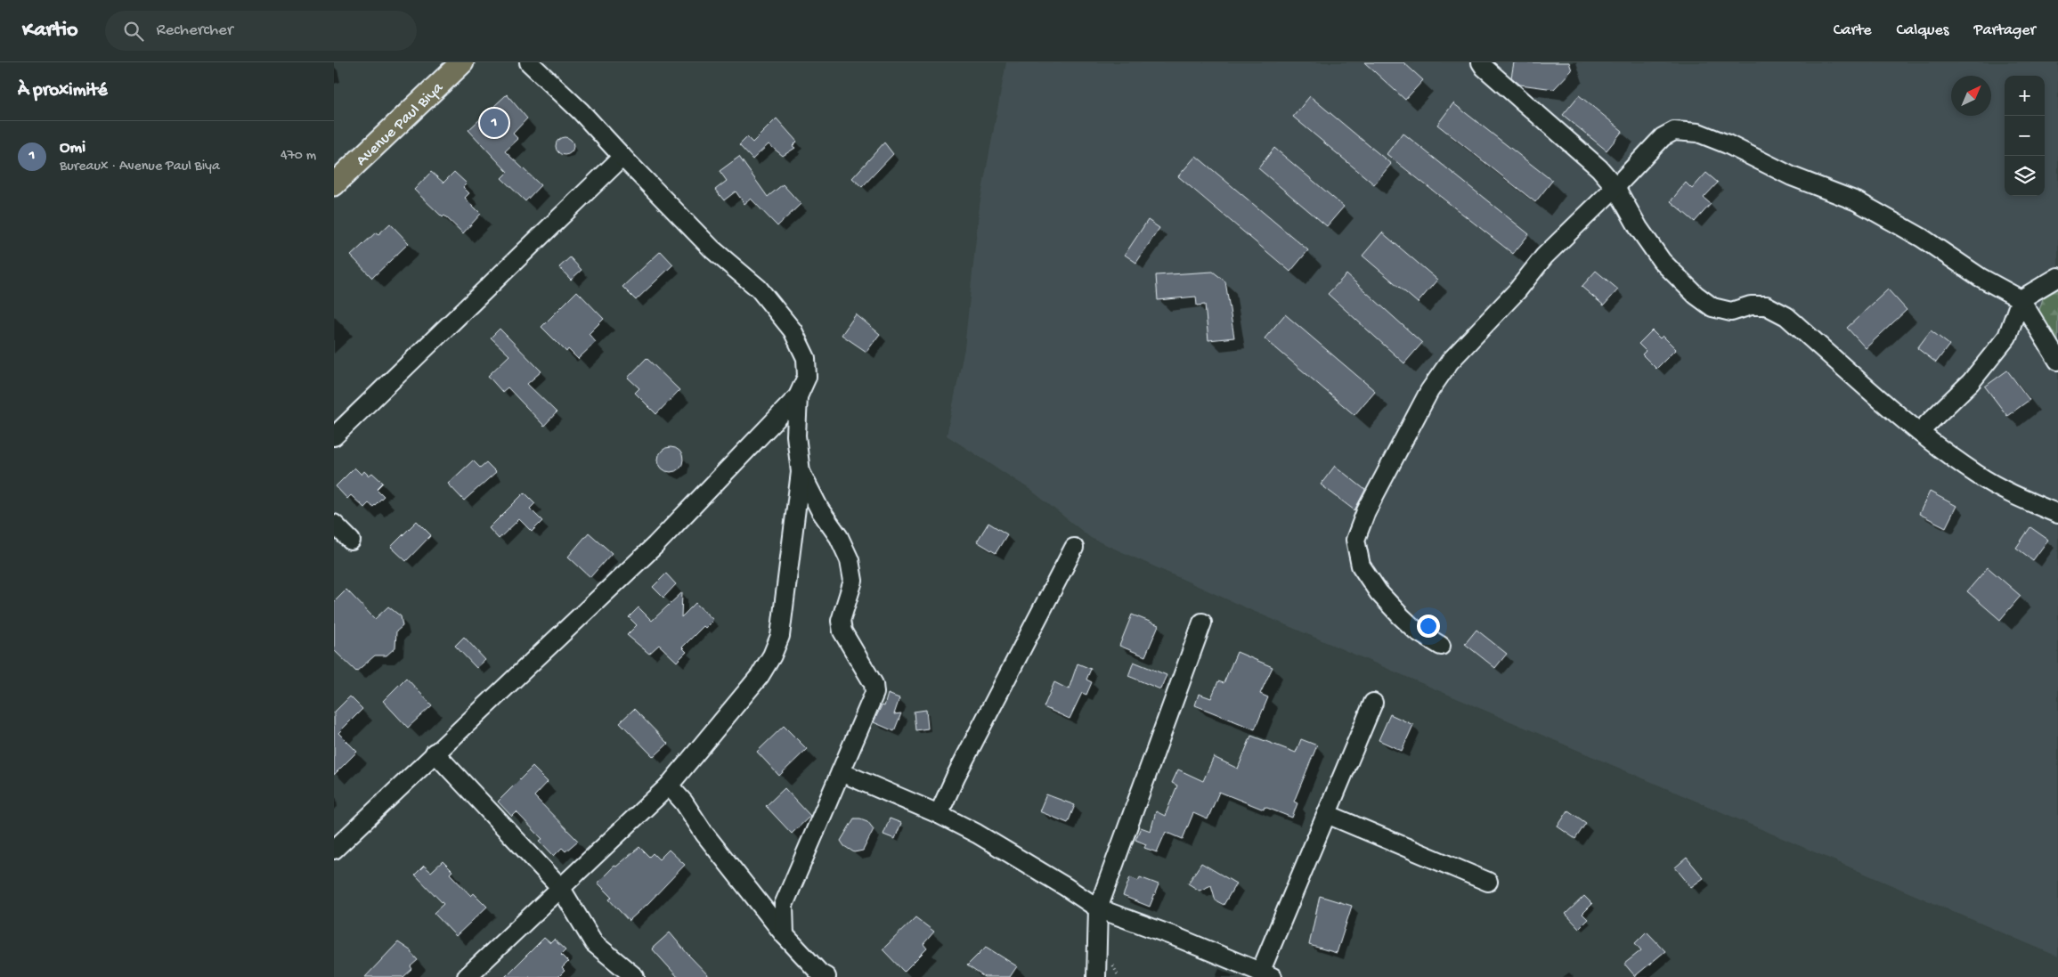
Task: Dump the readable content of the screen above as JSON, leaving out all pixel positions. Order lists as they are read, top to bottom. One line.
{"streets":{"main road":["Avenue Paul Biya"]},"north":"top right","page":{"header":"Kartio","search":"Rechercher","nav":["Carte","Calques","Partager"],"heading":"À proximité","map_buttons":["+","−"],"pins":"1","list":[{"mark":"1","name":"Omi","note":"Bureaux · Avenue Paul Biya","value":"470 m"}]}}
